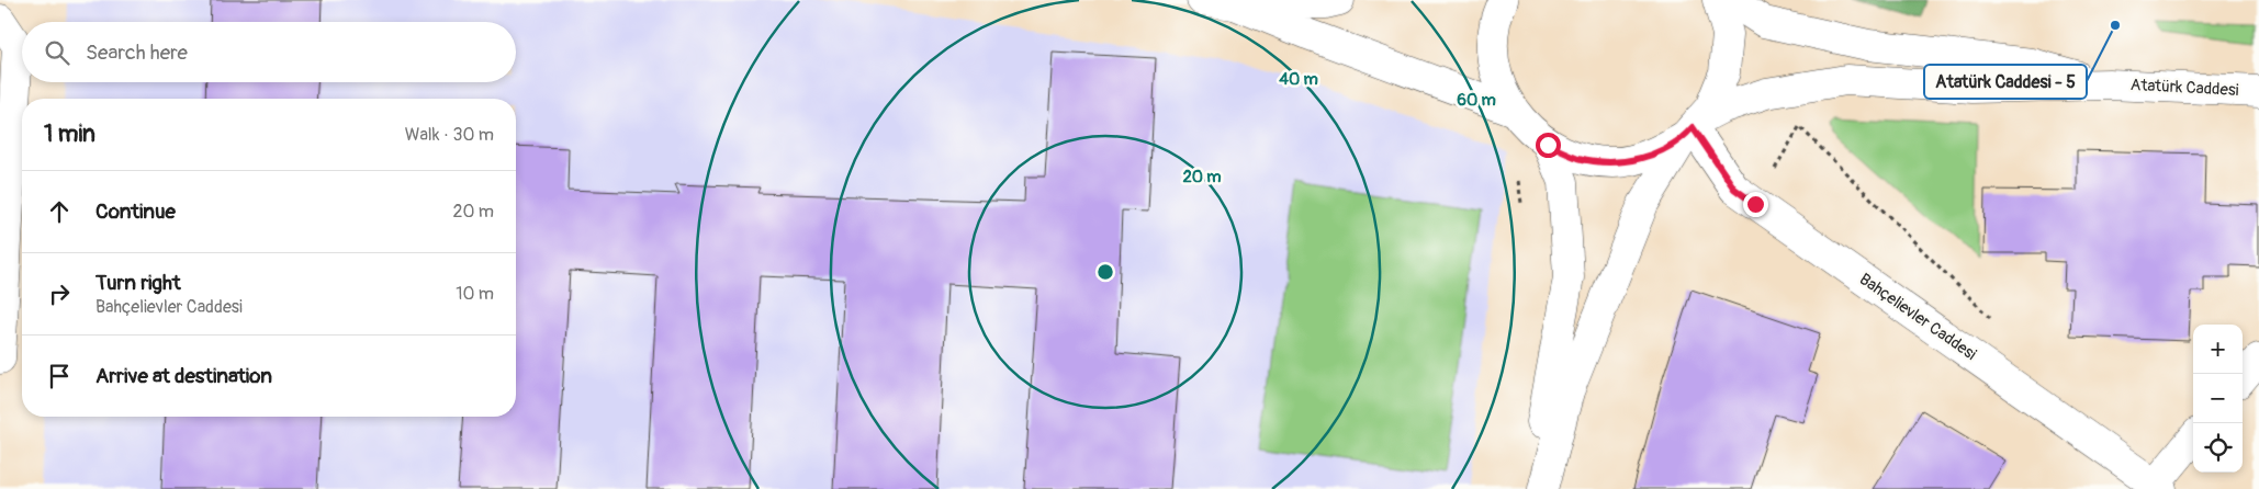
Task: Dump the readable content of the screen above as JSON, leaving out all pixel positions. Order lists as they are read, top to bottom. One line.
{"streets":{"main road":["Atatürk Caddesi","Bahçelievler Caddesi"]},"places":["Atatürk Caddesi - 5"],"page":{"search":"Search here","heading":["1 min","Walk · 30 m"],"list":[["Continue","20 m"],["Turn right","Bahçelievler Caddesi","10 m"],"Arrive at destination"],"map_buttons":["+","−"]},"rings":["40 m","60 m","20 m"]}
